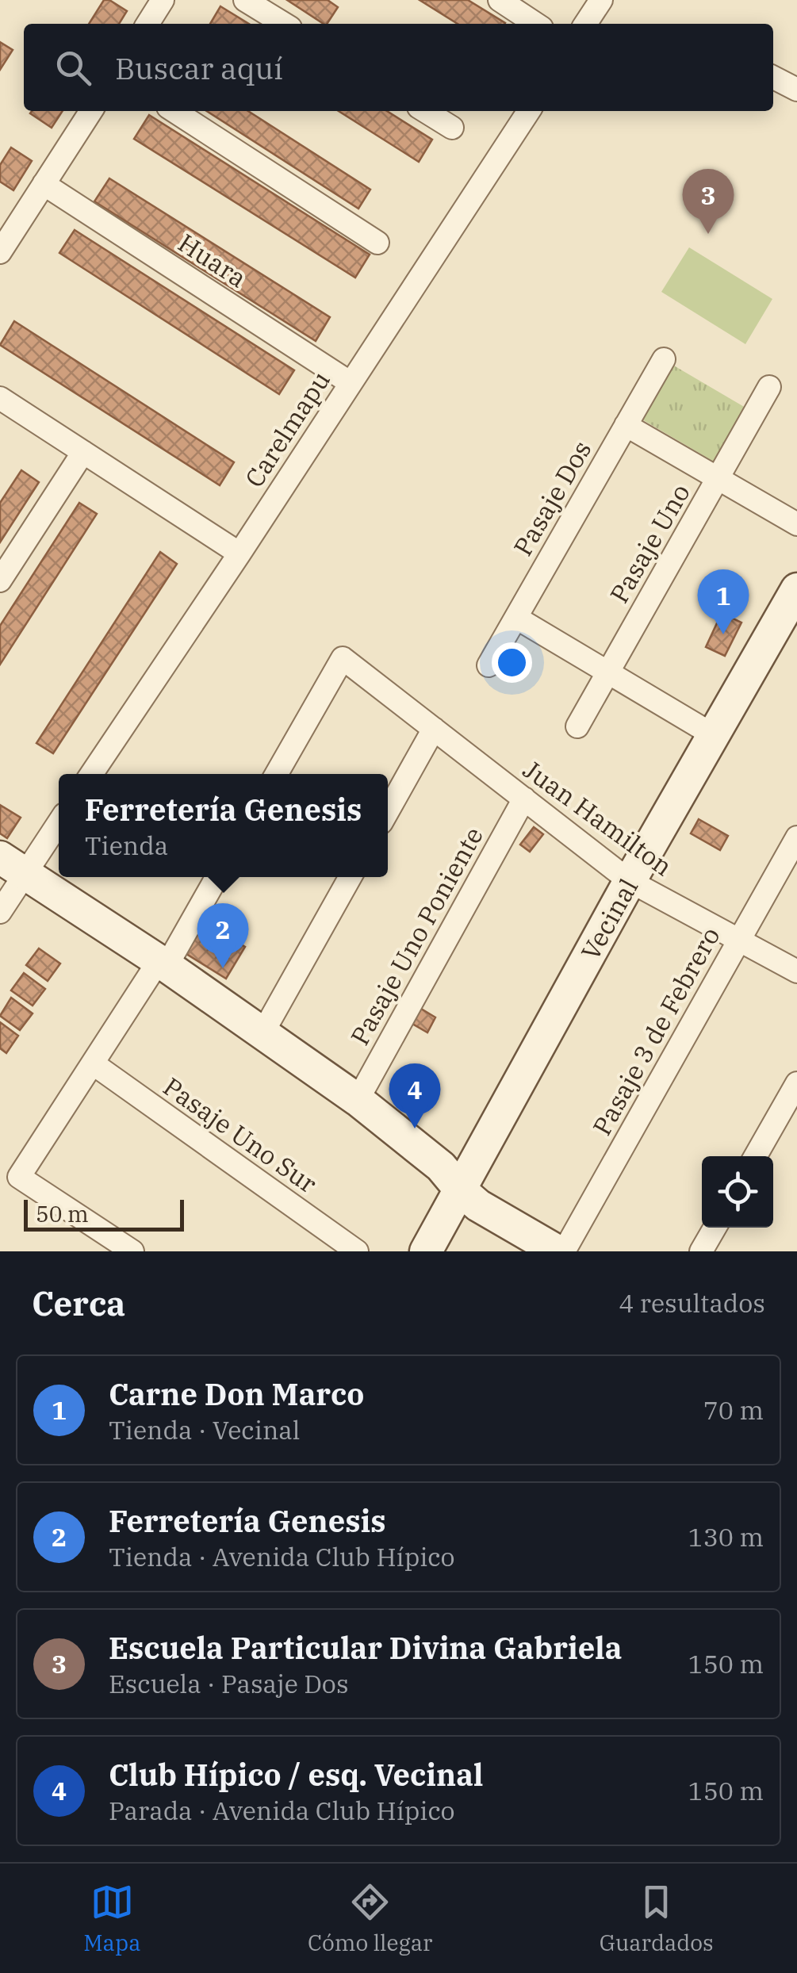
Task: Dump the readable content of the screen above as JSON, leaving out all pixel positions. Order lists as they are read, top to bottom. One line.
{"streets":{"street":["Huara","Carelmapu","Pasaje Dos","Pasaje Uno","Juan Hamilton","Vecinal","Pasaje Uno Poniente","Pasaje 3 de Febrero","Pasaje Uno Sur"]},"crossings":[["Huara","Carelmapu"],["Juan Hamilton","Vecinal"],["Juan Hamilton","Pasaje Uno Poniente"],["Juan Hamilton","Pasaje 3 de Febrero"]],"scale_bar":"50 m","page":{"search":"Buscar aquí","pins":["3","1","2","4"],"popup":["Ferretería Genesis","Tienda"],"scale":"50 m","heading":["Cerca","4 resultados"],"list":[{"mark":"1","name":"Carne Don Marco","note":"Tienda · Vecinal","value":"70 m"},{"mark":"2","name":"Ferretería Genesis","note":"Tienda · Avenida Club Hípico","value":"130 m"},{"mark":"3","name":"Escuela Particular Divina Gabriela","note":"Escuela · Pasaje Dos","value":"150 m"},{"mark":"4","name":"Club Hípico / esq. Vecinal","note":"Parada · Avenida Club Hípico","value":"150 m"}],"nav":["Mapa","Cómo llegar","Guardados"]}}
